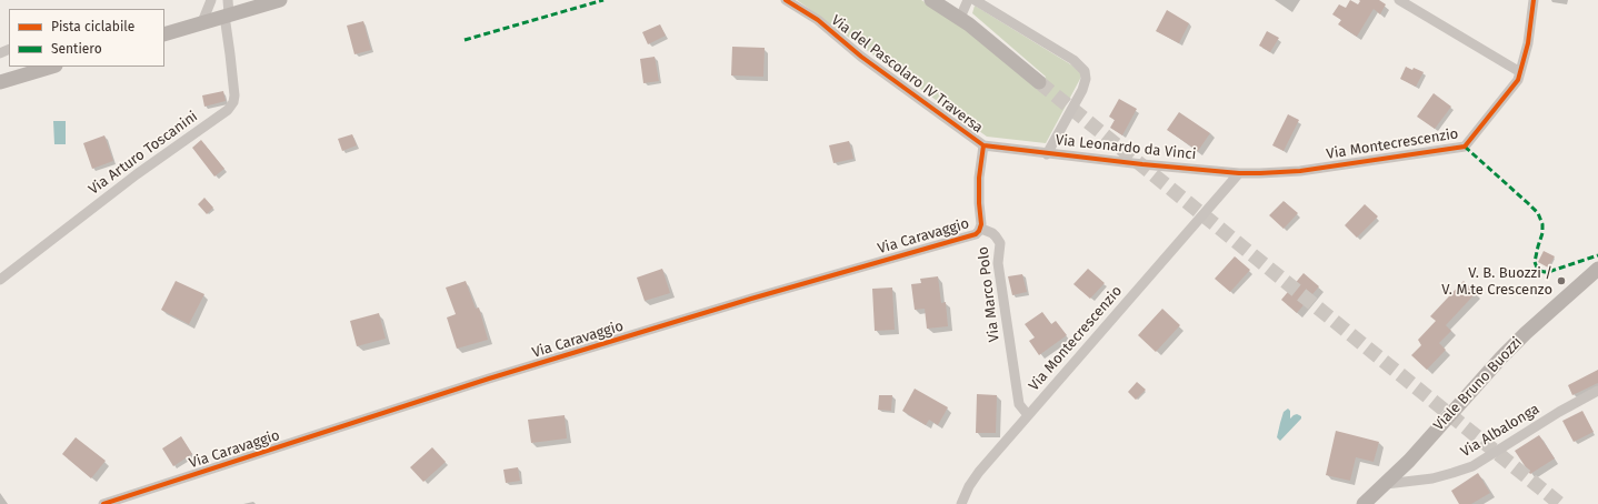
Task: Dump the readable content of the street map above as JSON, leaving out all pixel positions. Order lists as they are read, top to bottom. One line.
{"streets":{"main road":["Viale Bruno Buozzi"],"street":["Via del Pascolaro IV Traversa","Via Montecrescenzio","Via Leonardo da Vinci","Via Arturo Toscanini","Via Caravaggio","Via Marco Polo","Via Albalonga"]},"crossings":[["Via del Pascolaro IV Traversa","Via Leonardo da Vinci"],["Via del Pascolaro IV Traversa","Via Caravaggio"],["Via Montecrescenzio","Via Leonardo da Vinci"],["Via Montecrescenzio","Via Marco Polo"],["Via Caravaggio","Via Marco Polo"],["Viale Bruno Buozzi","Via Albalonga"]],"places":["V. B. Buozzi / V. M.te Crescenzo"],"legend":["Pista ciclabile","Sentiero"]}
